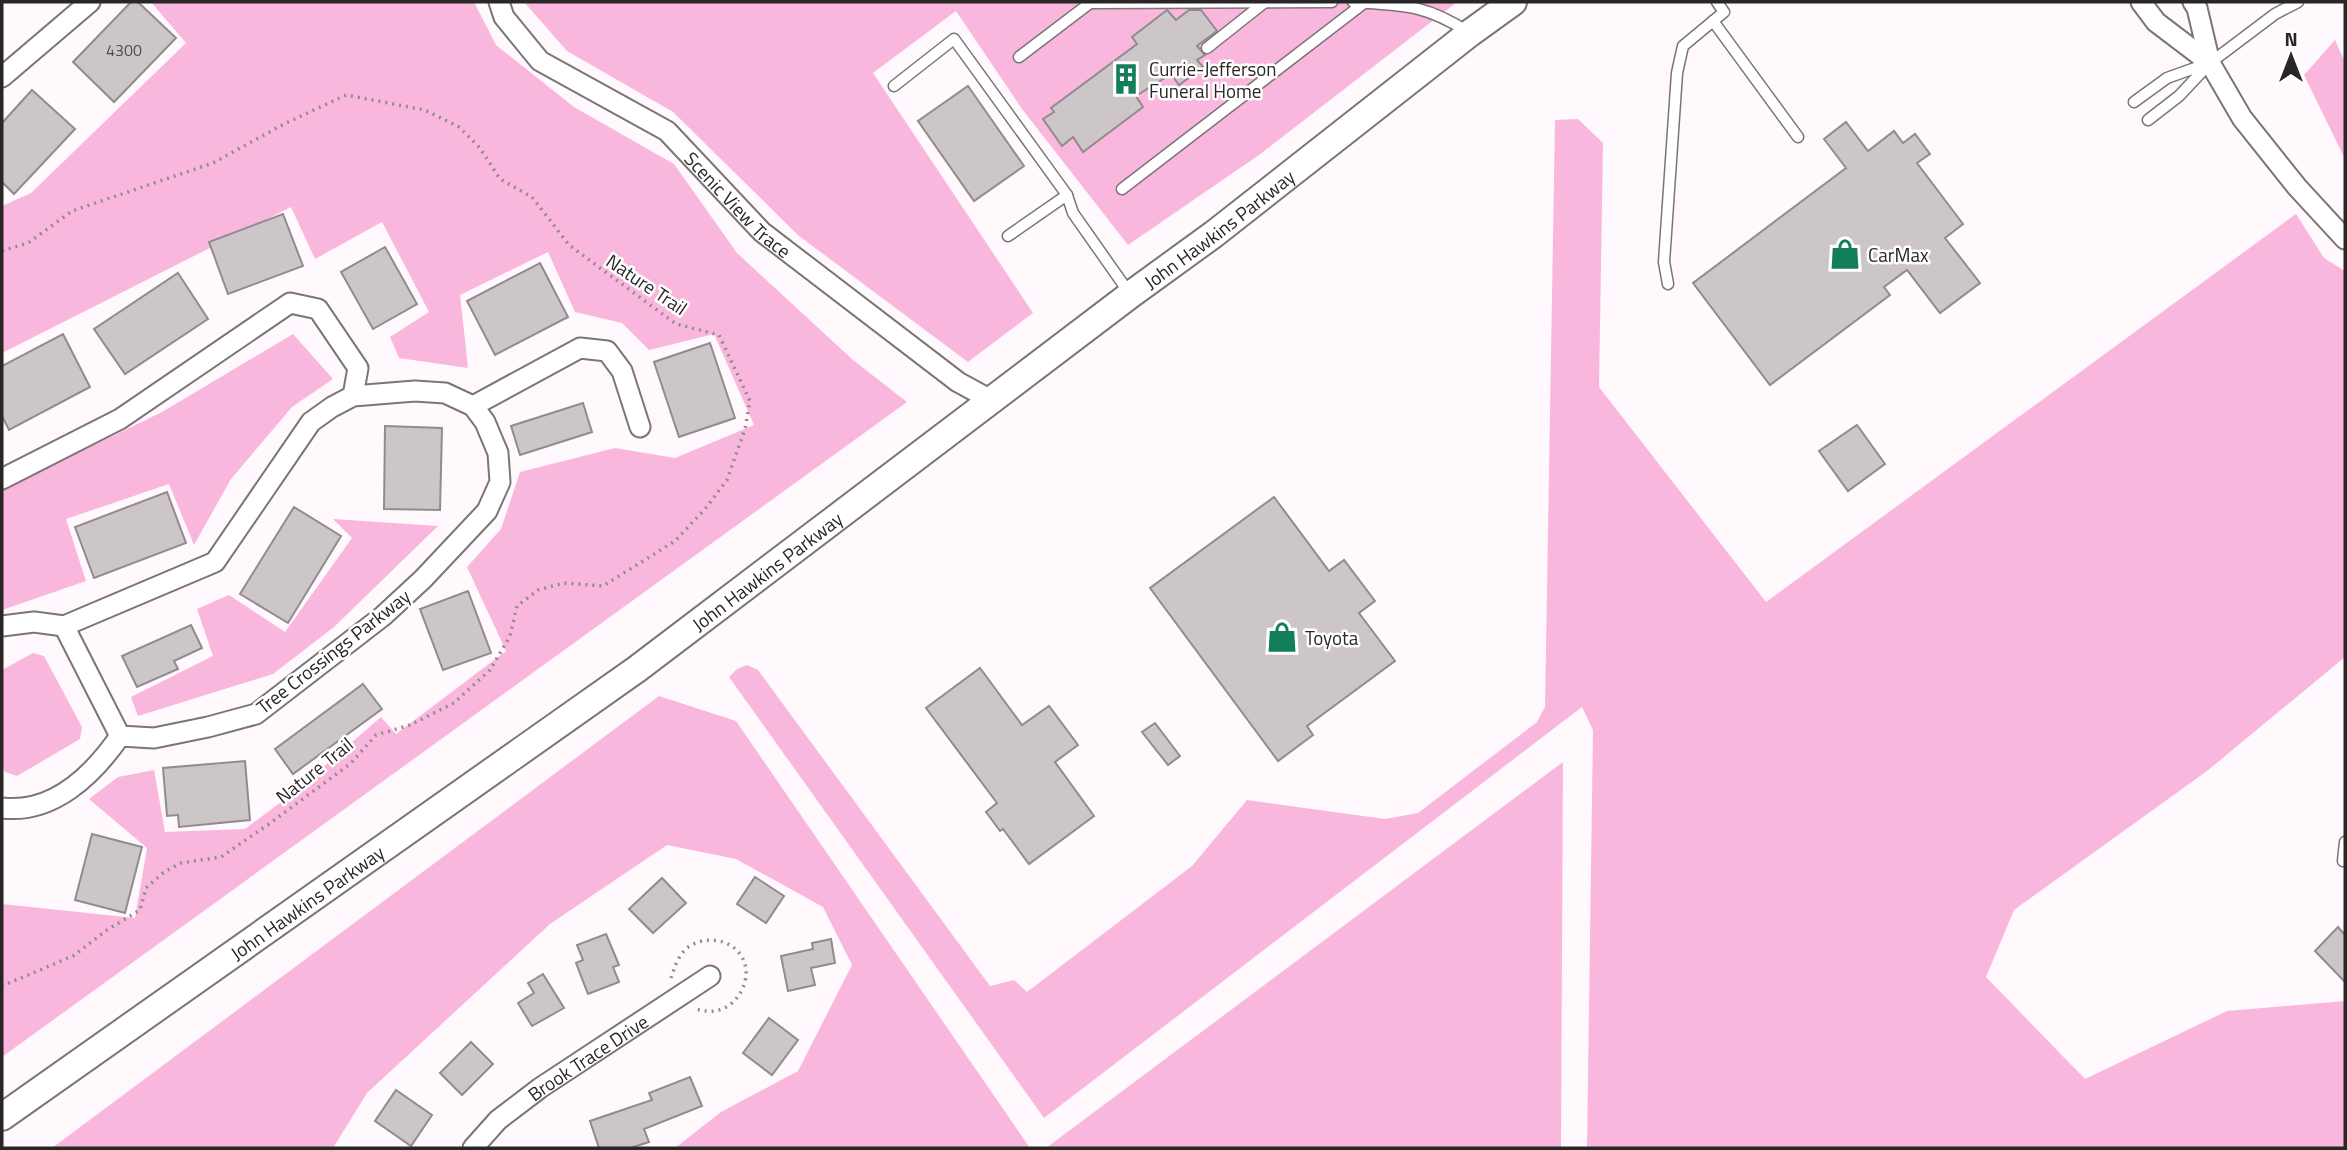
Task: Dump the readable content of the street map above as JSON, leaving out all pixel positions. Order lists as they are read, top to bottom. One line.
{"streets":{"main road":["John Hawkins Parkway"],"street":["Scenic View Trace","Tree Crossings Parkway","Brook Trace Drive"],"path":["Nature Trail"]},"crossings":[["Scenic View Trace","John Hawkins Parkway"]],"places":{"building":["Currie-Jefferson Funeral Home"],"shop":["CarMax","Toyota"]},"house_numbers":["4300"],"north":"top"}
